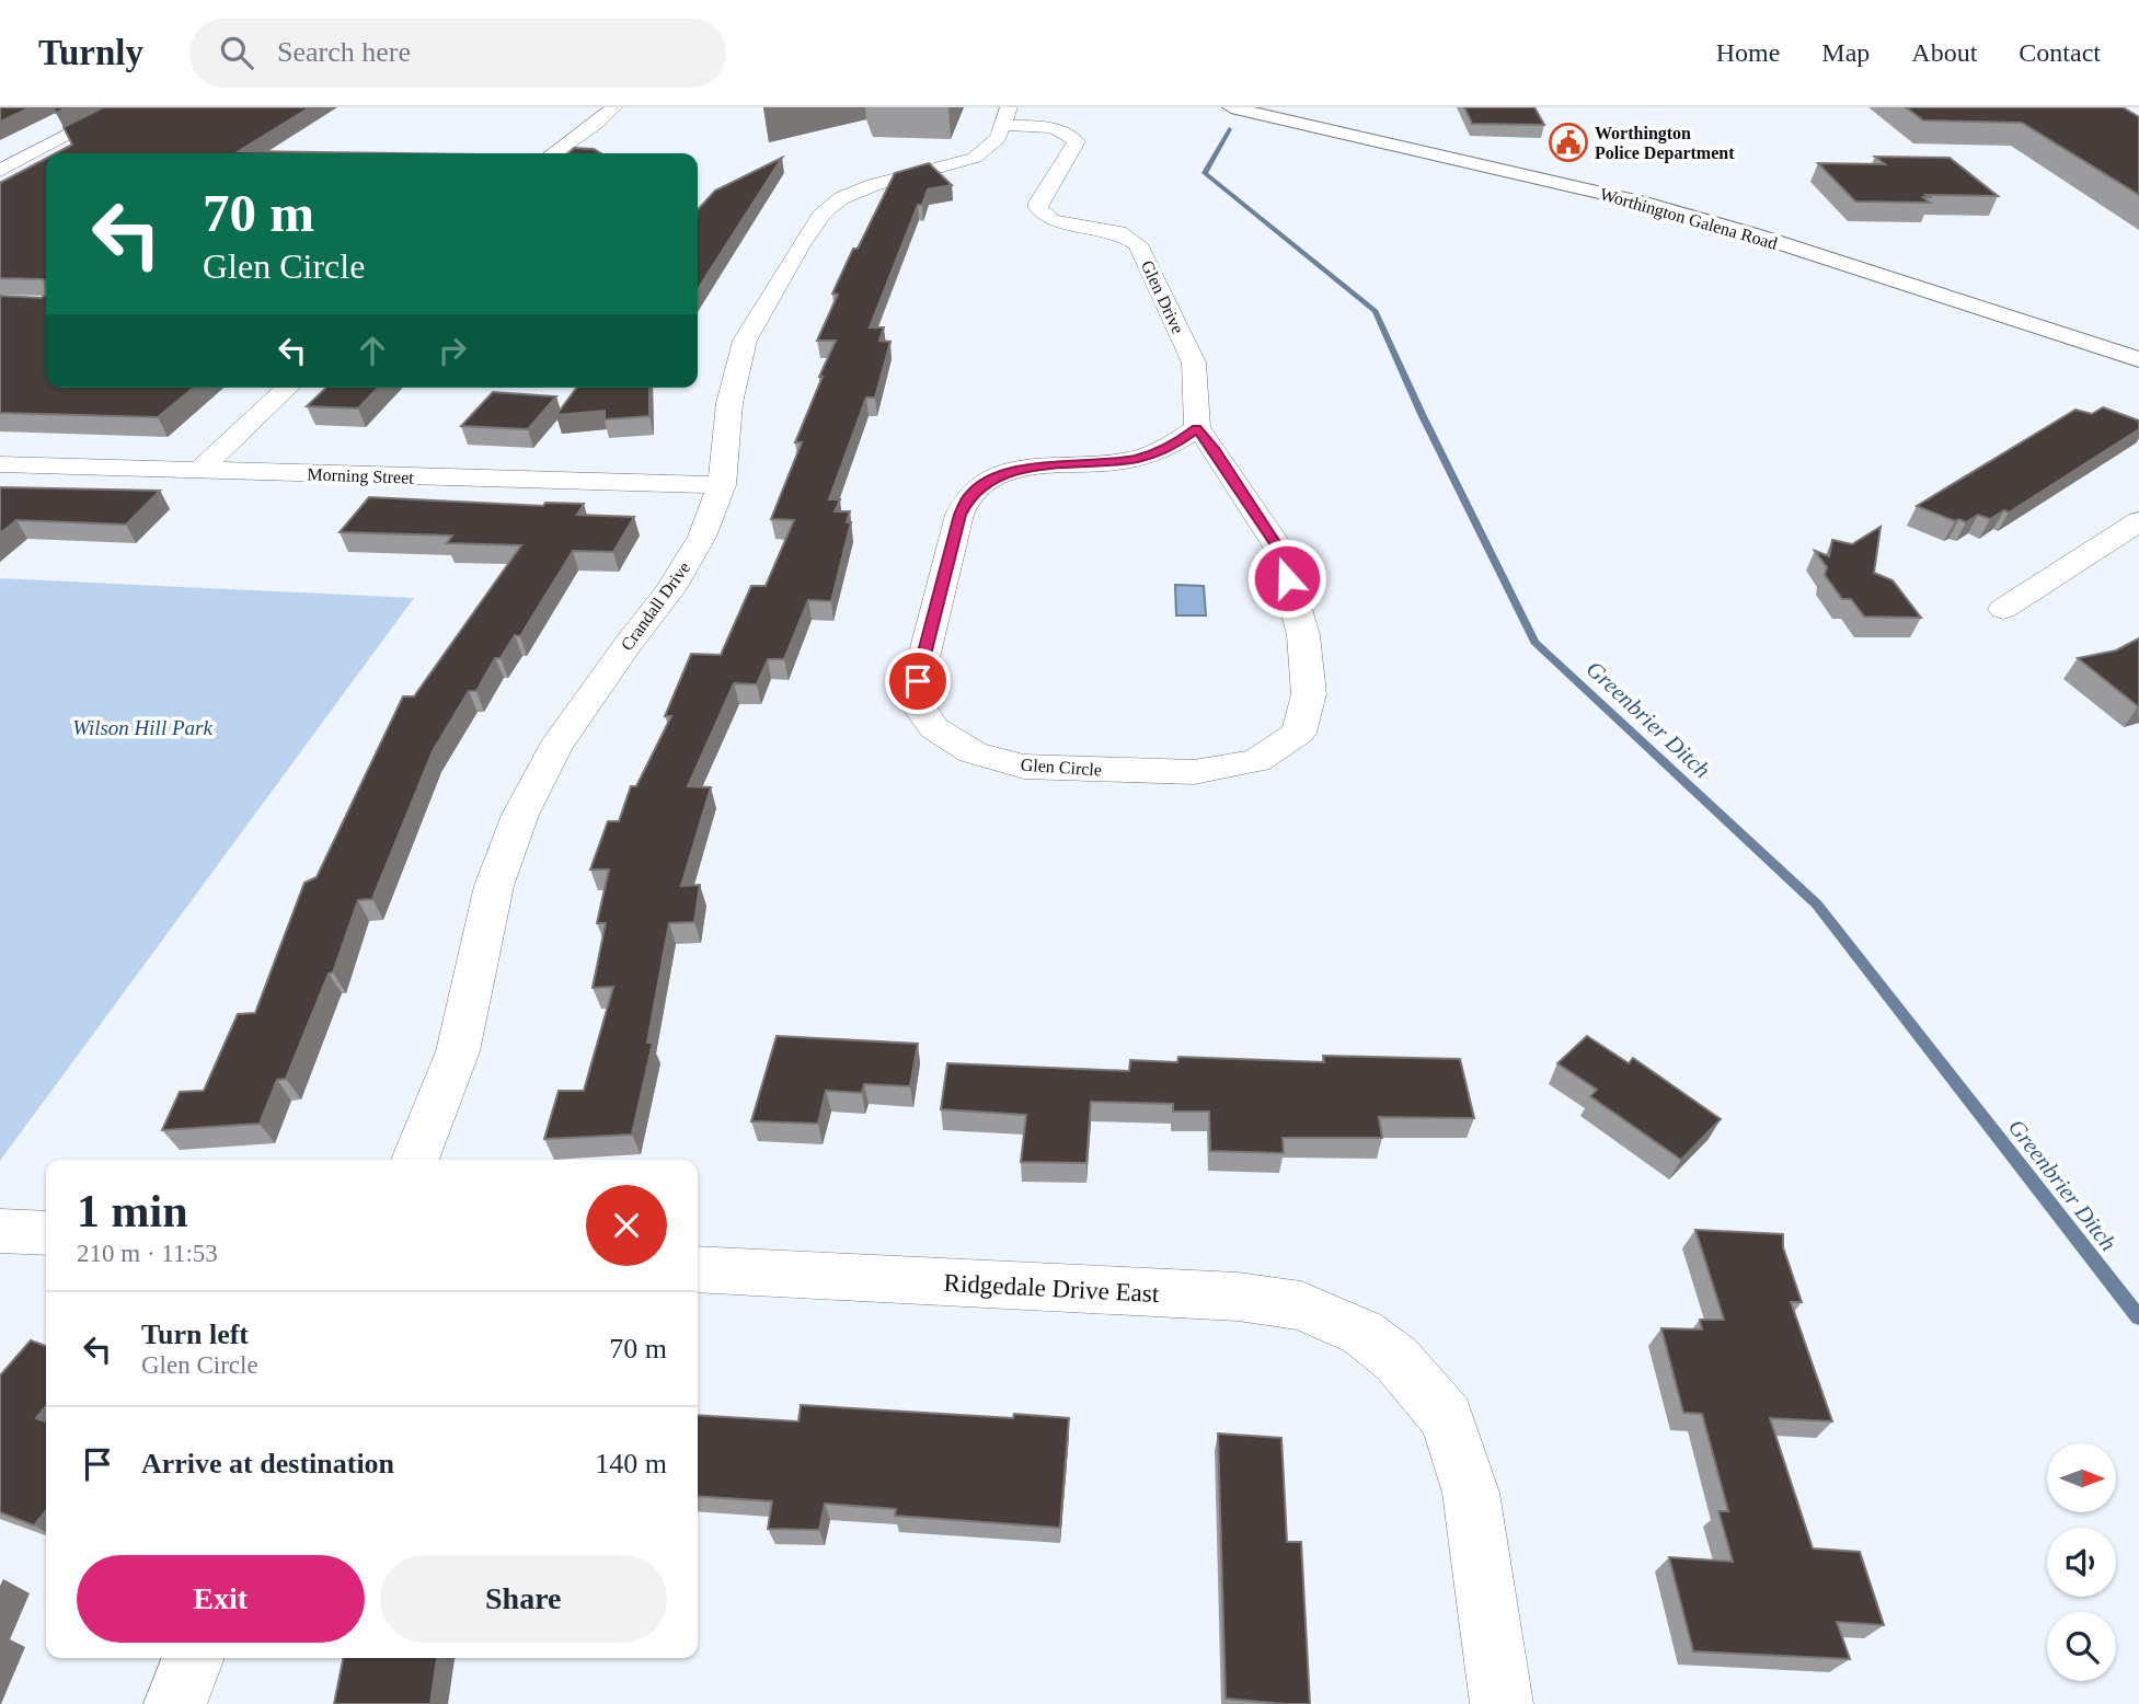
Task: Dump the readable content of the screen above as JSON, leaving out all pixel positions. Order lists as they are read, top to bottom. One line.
{"streets":{"street":["Worthington Galena Road","Glen Drive","Morning Street","Crandall Drive","Glen Circle","Ridgedale Drive East"]},"crossings":[["Glen Drive","Crandall Drive"],["Glen Drive","Glen Circle"],["Morning Street","Crandall Drive"]],"water":["Greenbrier Ditch"],"parks":["Wilson Hill Park"],"places":{"public building":["Worthington Police Department"]},"north":"right","page":{"header":"Turnly","search":"Search here","nav":["Home","Map","About","Contact"],"turn":["70 m","Glen Circle"],"heading":["1 min","210 m · 11:53"],"list":[{"name":"Turn left","note":"Glen Circle","value":"70 m"},{"name":"Arrive at destination","value":"140 m"}],"buttons":["Exit","Share"]}}
